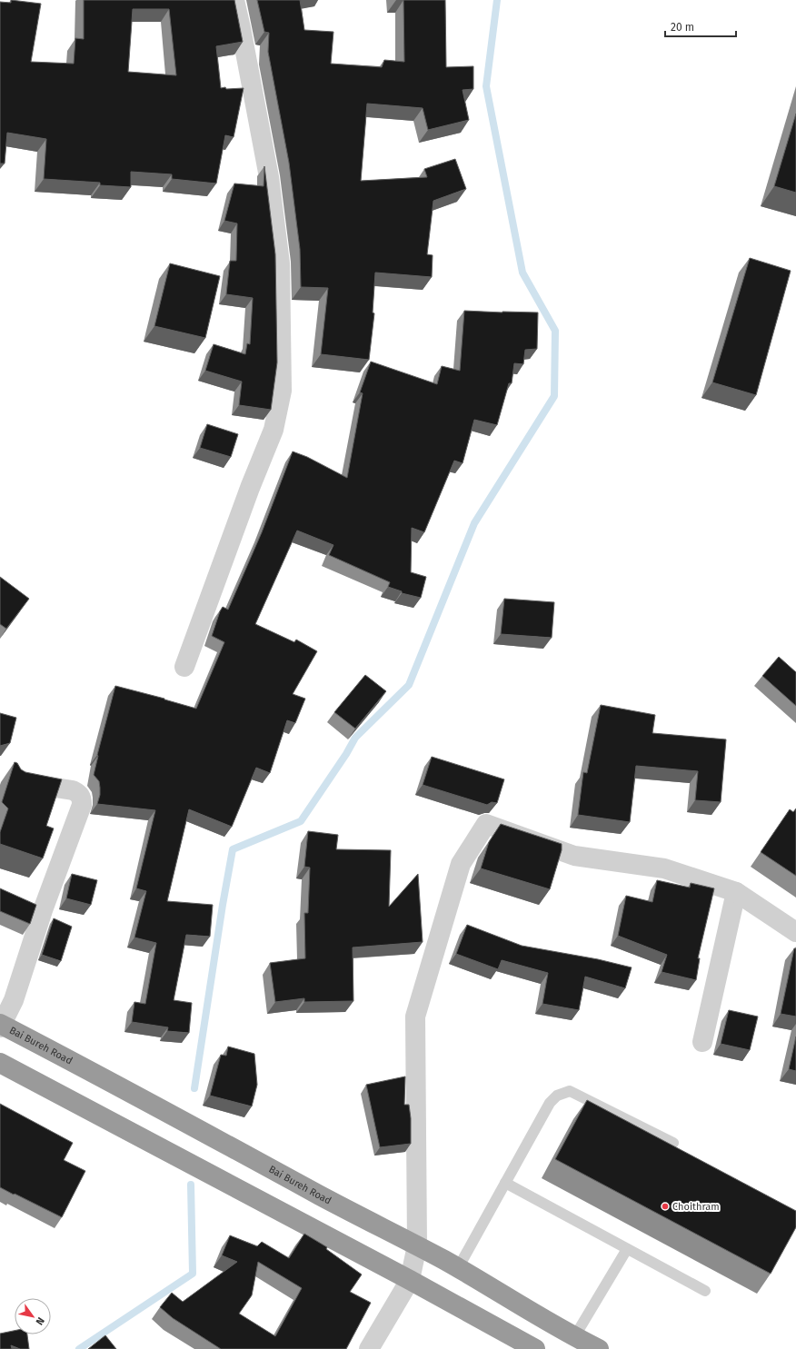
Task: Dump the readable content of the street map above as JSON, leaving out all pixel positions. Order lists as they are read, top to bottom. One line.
{"streets":{"highway":["Bai Bureh Road"]},"places":["Choithram"],"scale_bar":"20 m","north":"bottom right"}
